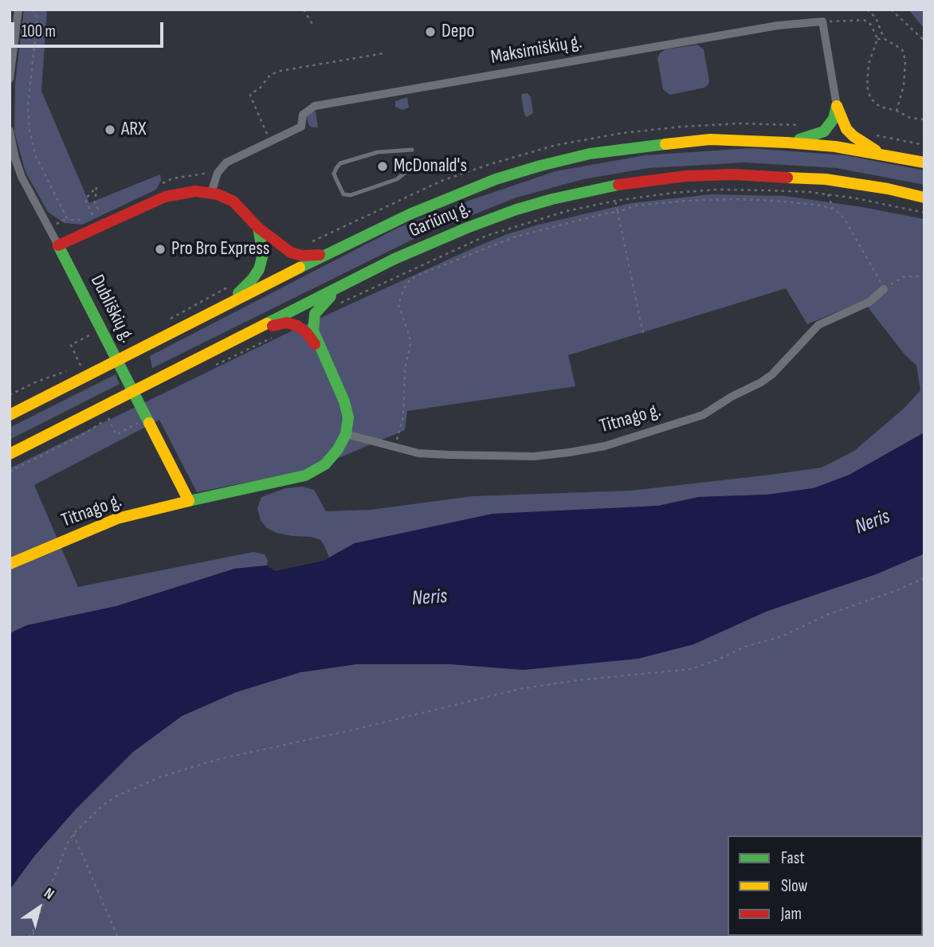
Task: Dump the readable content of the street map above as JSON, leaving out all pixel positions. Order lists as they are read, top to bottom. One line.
{"streets":{"main road":["Gariūnų g.","Dubliškių g.","Titnago g."],"street":["Maksimiškių g."]},"crossings":[["Dubliškių g.","Titnago g."]],"water":["Neris"],"places":["Depo","ARX","McDonald's","Pro Bro Express"],"legend":["Fast","Slow","Jam"],"scale_bar":"100 m","north":"top right"}
